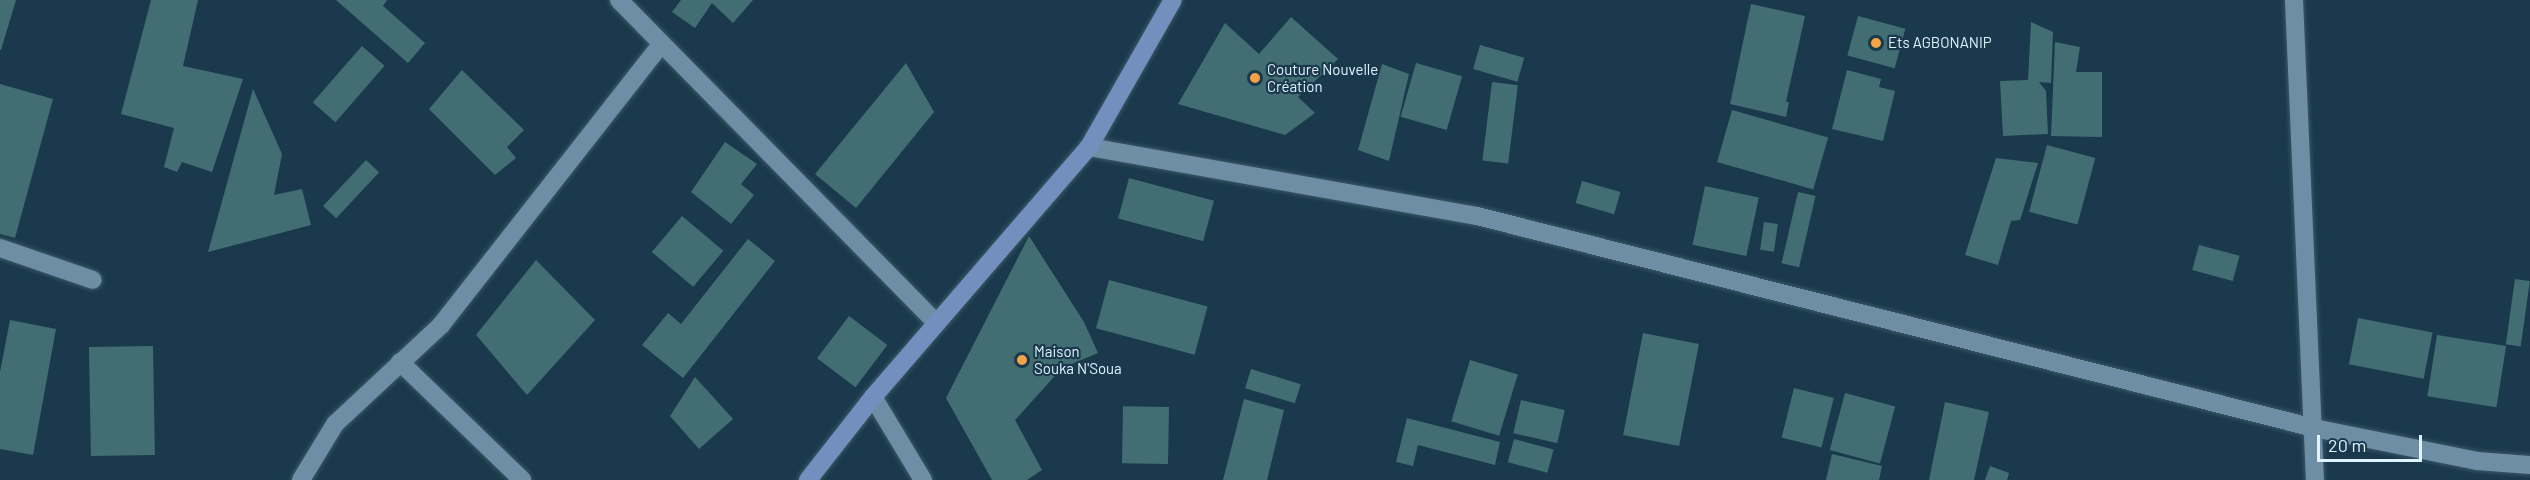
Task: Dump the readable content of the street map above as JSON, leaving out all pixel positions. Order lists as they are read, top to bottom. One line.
{"places":["Ets AGBONANIP","Couture Nouvelle Création","Maison Souka N'Soua"],"scale_bar":"20 m"}
